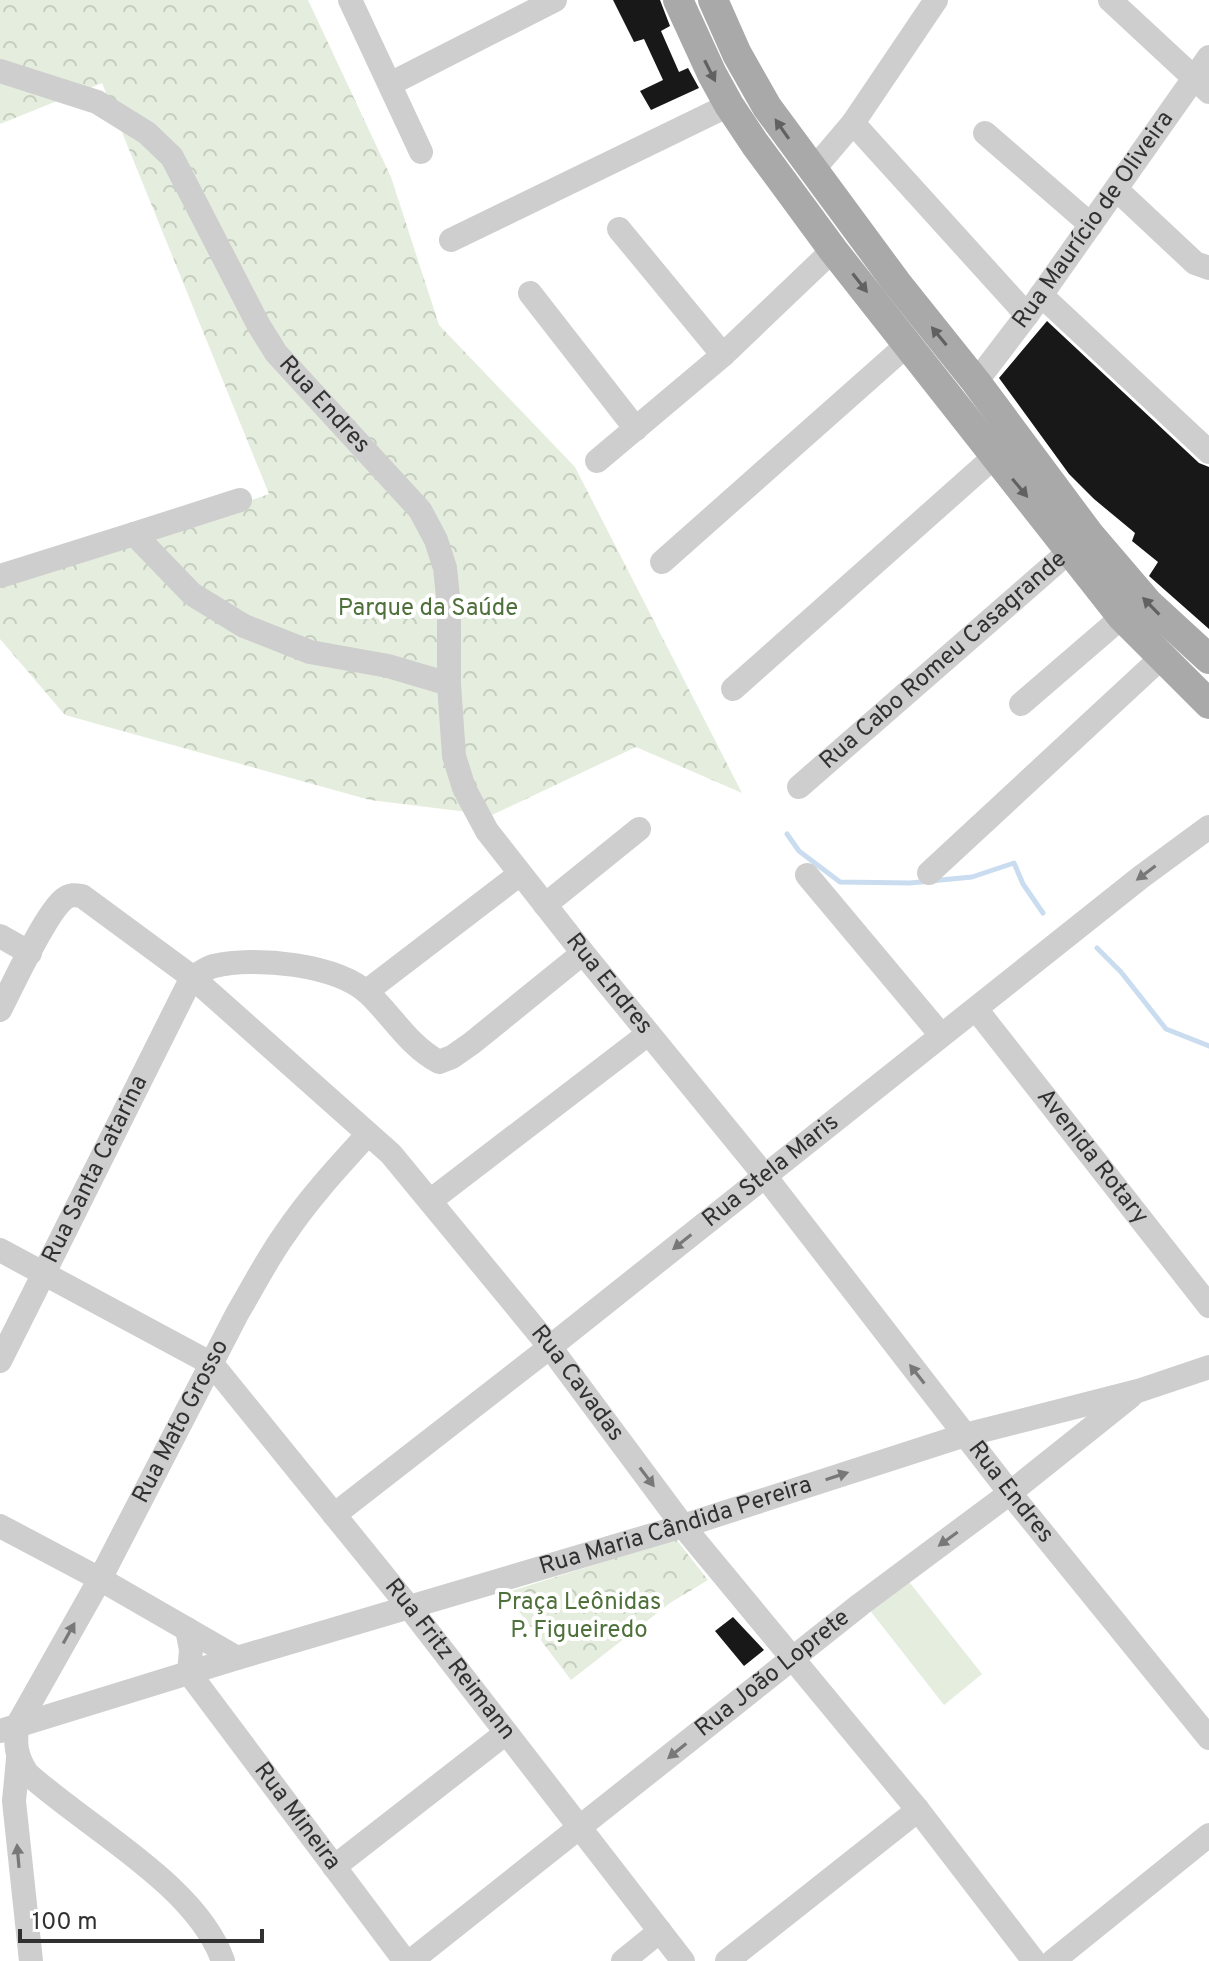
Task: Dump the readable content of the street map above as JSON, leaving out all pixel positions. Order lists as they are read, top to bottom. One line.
{"streets":{"street":["Rua Maurício de Oliveira","Rua Endres","Rua Cabo Romeu Casagrande","Avenida Rotary","Rua Santa Catarina","Rua Stela Maris","Rua Cavadas","Rua Mato Grosso","Rua Maria Cândida Pereira","Rua Fritz Reimann","Rua João Loprete","Rua Mineira"]},"crossings":[["Rua Endres","Rua Stela Maris"],["Rua Endres","Rua Maria Cândida Pereira"],["Rua Endres","Rua João Loprete"],["Avenida Rotary","Rua Stela Maris"],["Rua Santa Catarina","Rua Cavadas"],["Rua Stela Maris","Rua Cavadas"],["Rua Stela Maris","Rua Fritz Reimann"],["Rua Cavadas","Rua Mato Grosso"],["Rua Cavadas","Rua Maria Cândida Pereira"],["Rua Cavadas","Rua João Loprete"],["Rua Mato Grosso","Rua Maria Cândida Pereira"],["Rua Mato Grosso","Rua Fritz Reimann"],["Rua Maria Cândida Pereira","Rua Fritz Reimann"],["Rua Maria Cândida Pereira","Rua João Loprete"],["Rua Maria Cândida Pereira","Rua Mineira"],["Rua Fritz Reimann","Rua João Loprete"]],"parks":["Parque da Saúde","Praça Leônidas P. Figueiredo"],"scale_bar":"100 m"}
